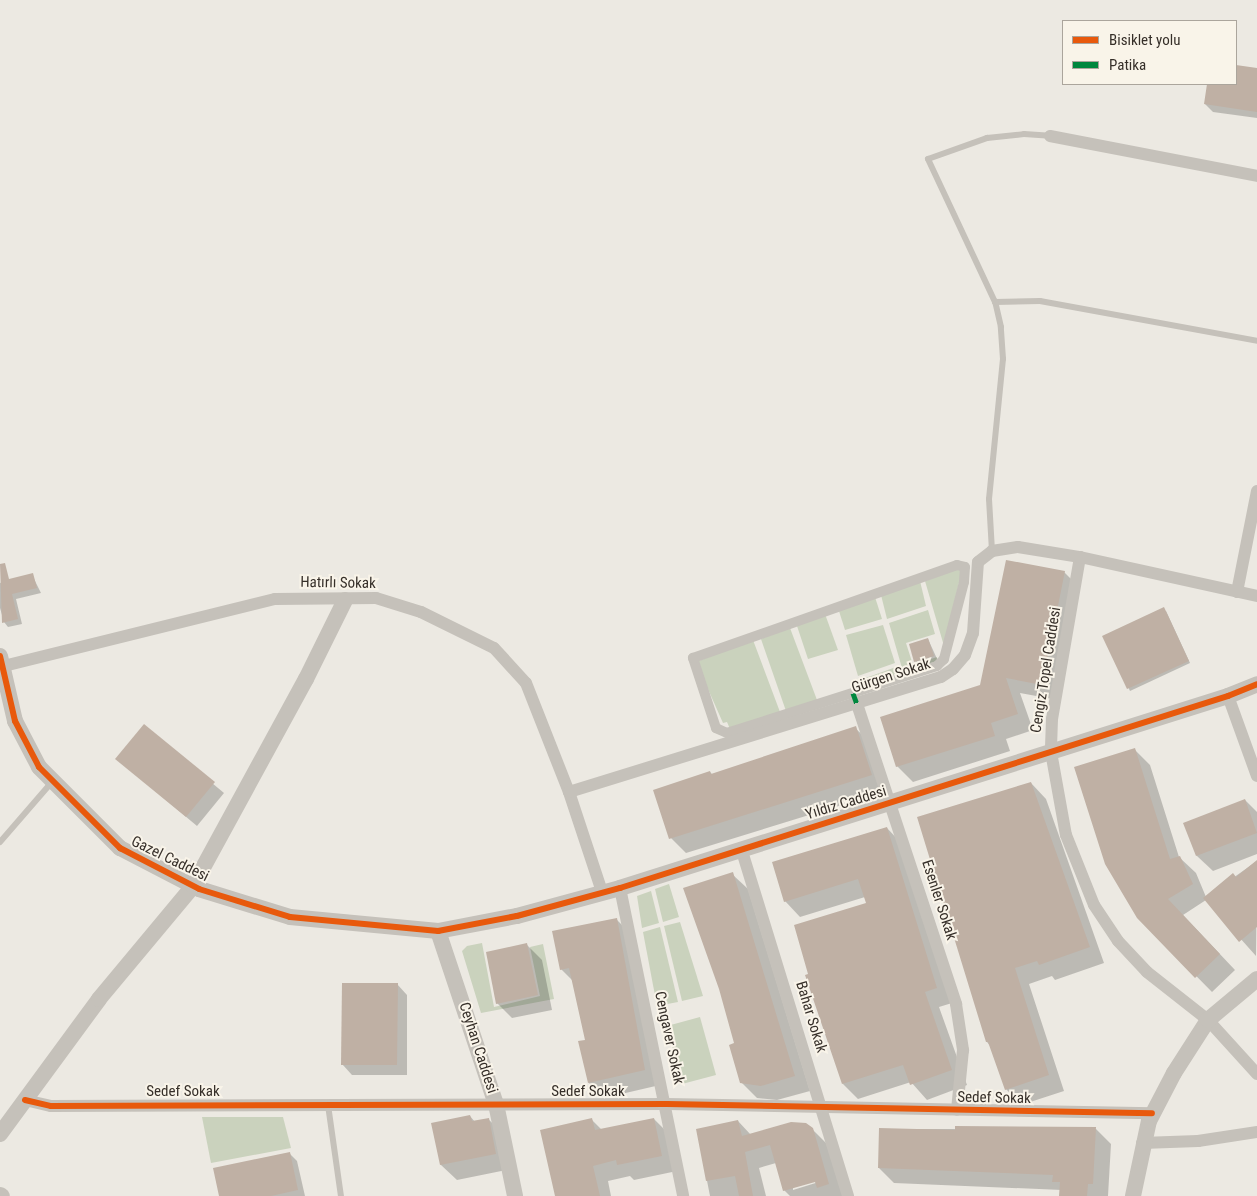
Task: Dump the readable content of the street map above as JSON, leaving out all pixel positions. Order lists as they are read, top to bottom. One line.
{"streets":{"street":["Hatırlı Sokak","Cengiz Topel Caddesi","Gürgen Sokak","Yıldız Caddesi","Gazel Caddesi","Esenler Sokak","Bahar Sokak","Cengaver Sokak","Ceyhan Caddesi","Sedef Sokak"]},"crossings":[["Hatırlı Sokak","Gürgen Sokak"],["Hatırlı Sokak","Yıldız Caddesi"],["Hatırlı Sokak","Gazel Caddesi"],["Cengiz Topel Caddesi","Yıldız Caddesi"],["Gürgen Sokak","Esenler Sokak"],["Yıldız Caddesi","Gazel Caddesi"],["Yıldız Caddesi","Esenler Sokak"],["Yıldız Caddesi","Bahar Sokak"],["Yıldız Caddesi","Cengaver Sokak"],["Yıldız Caddesi","Ceyhan Caddesi"],["Gazel Caddesi","Ceyhan Caddesi"],["Esenler Sokak","Sedef Sokak"],["Bahar Sokak","Sedef Sokak"],["Cengaver Sokak","Sedef Sokak"],["Ceyhan Caddesi","Sedef Sokak"]],"legend":["Bisiklet yolu","Patika"]}
